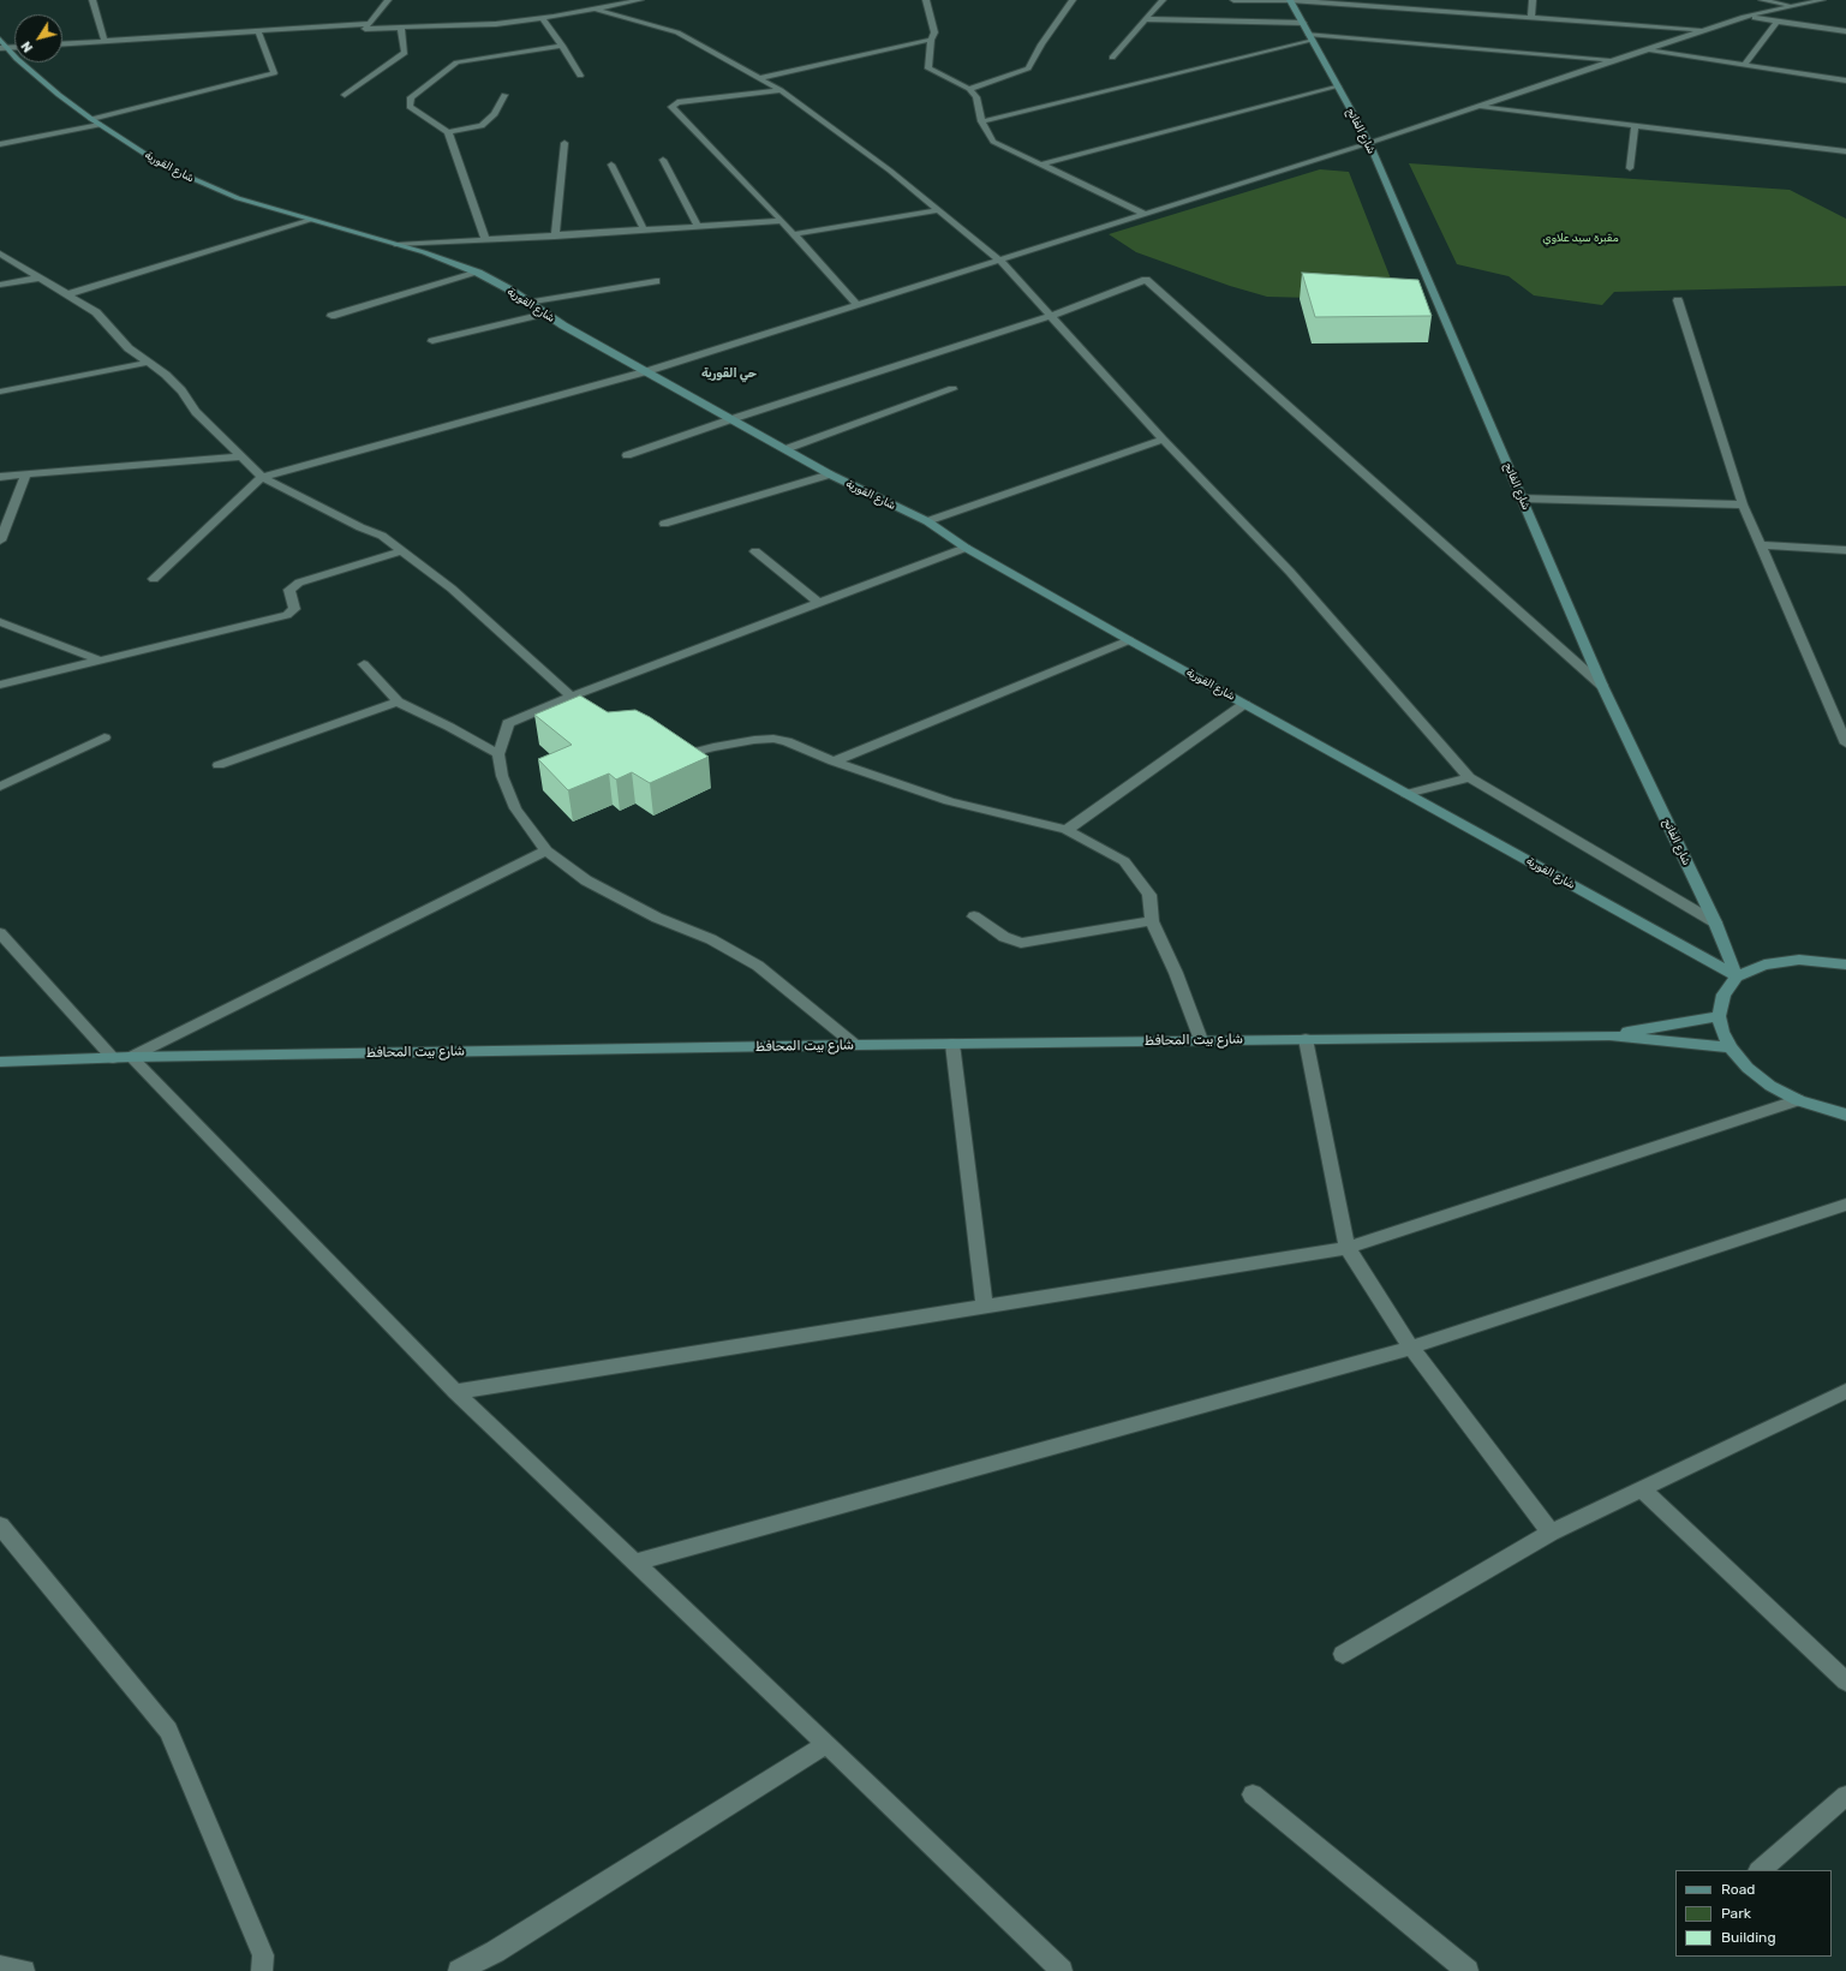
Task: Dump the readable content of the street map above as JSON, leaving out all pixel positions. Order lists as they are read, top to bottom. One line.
{"streets":{"street":["شارع الفاتح","شارع القورية","شارع بيت المحافظ"]},"crossings":[["شارع الفاتح","شارع القورية"]],"districts":["حي القورية"],"parks":["مقبرة سيد علاوي"],"legend":["Road","Park","Building"],"north":"bottom left"}
